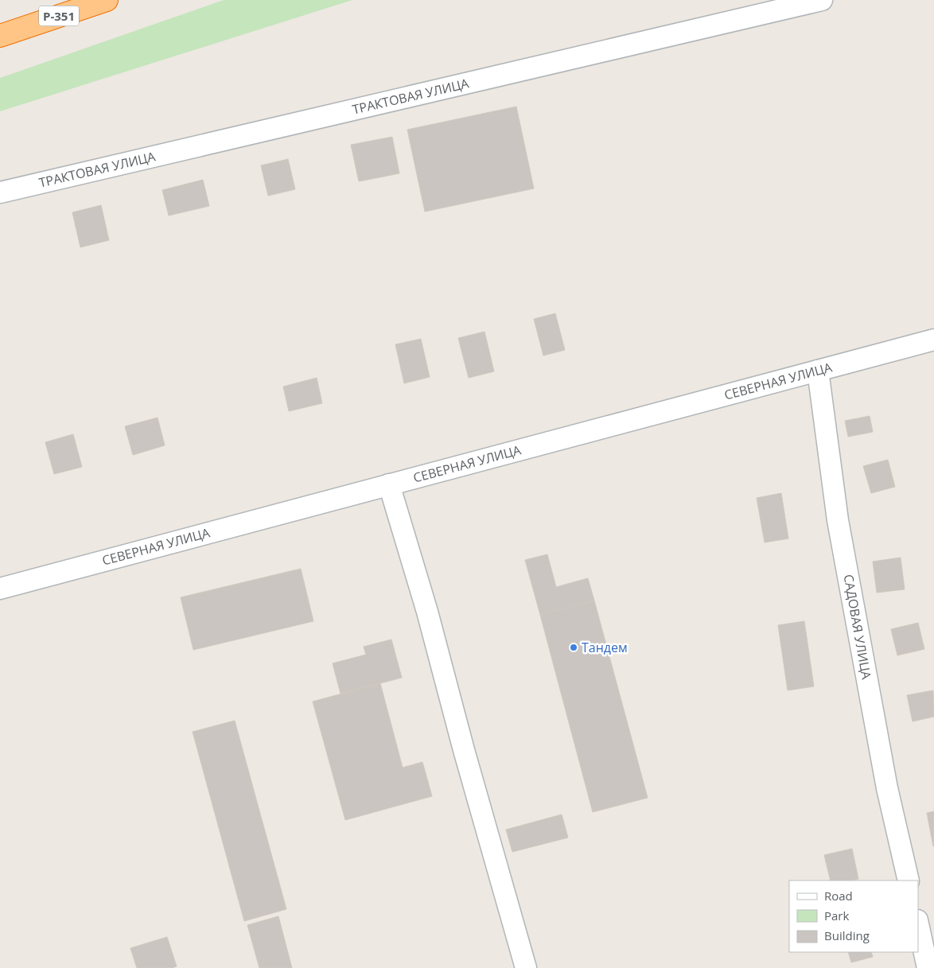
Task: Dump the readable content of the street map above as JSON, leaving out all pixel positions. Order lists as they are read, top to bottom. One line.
{"streets":{"highway":["Р-351"],"street":["ТРАКТОВАЯ УЛИЦА","СЕВЕРНАЯ УЛИЦА","САДОВАЯ УЛИЦА"]},"crossings":[["СЕВЕРНАЯ УЛИЦА","САДОВАЯ УЛИЦА"]],"places":["Тандем"],"legend":["Road","Park","Building"]}
